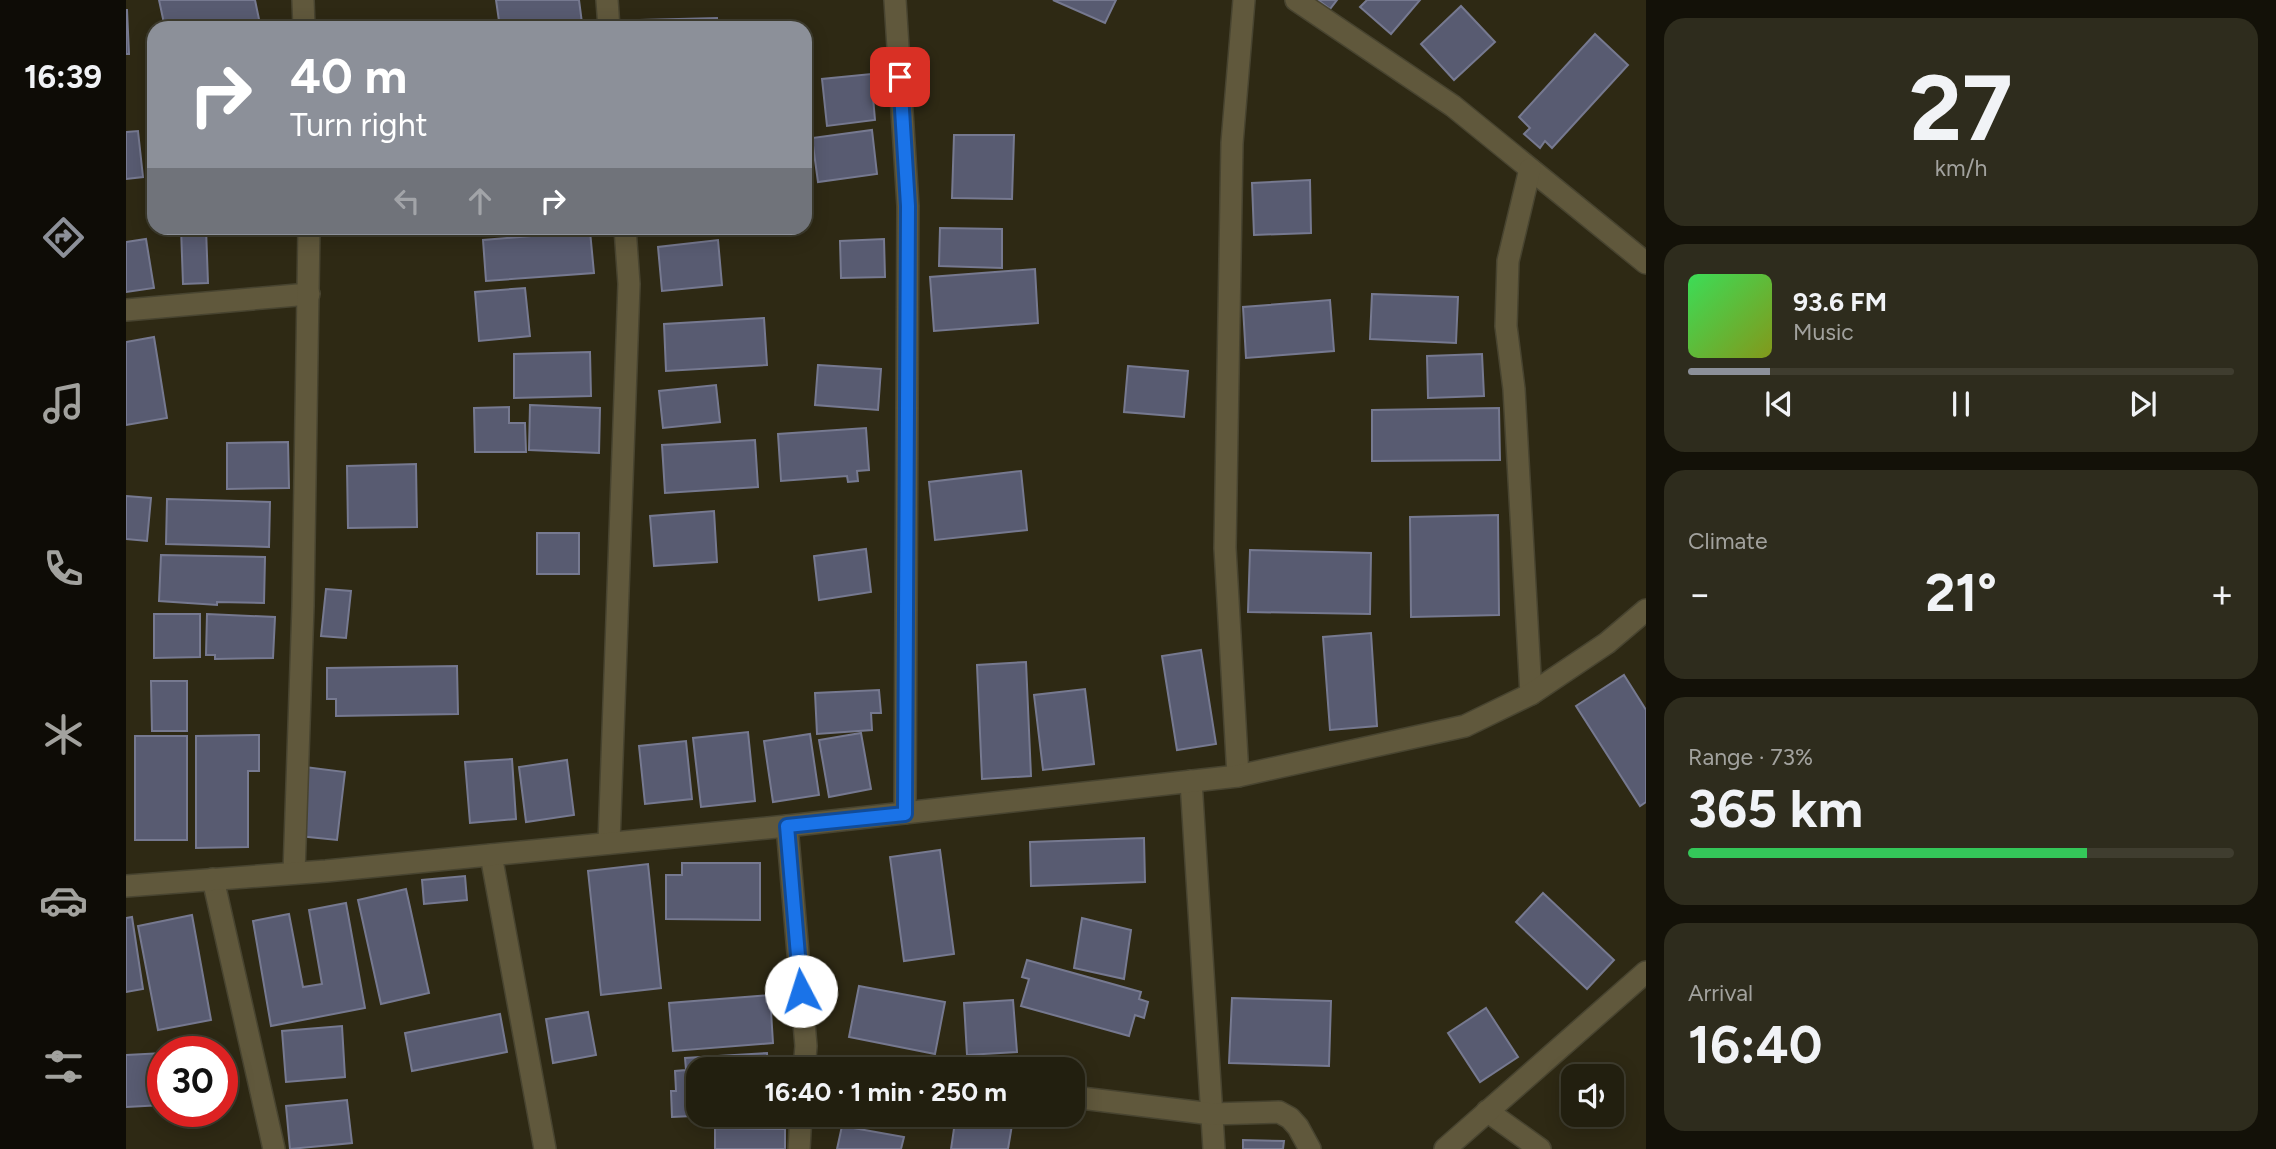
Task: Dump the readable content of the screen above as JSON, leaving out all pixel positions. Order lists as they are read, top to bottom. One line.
{"page":{"tabs":"16:39","tile":[["27","km/h"],"Climate",["Range · 73%","365 km"],["Arrival","16:40"]],"turn":["40 m","Turn right"],"song":["93.6 FM","Music"],"heat":["−","21°","+"],"limit":"30","trip":"16:40 · 1 min · 250 m"}}
